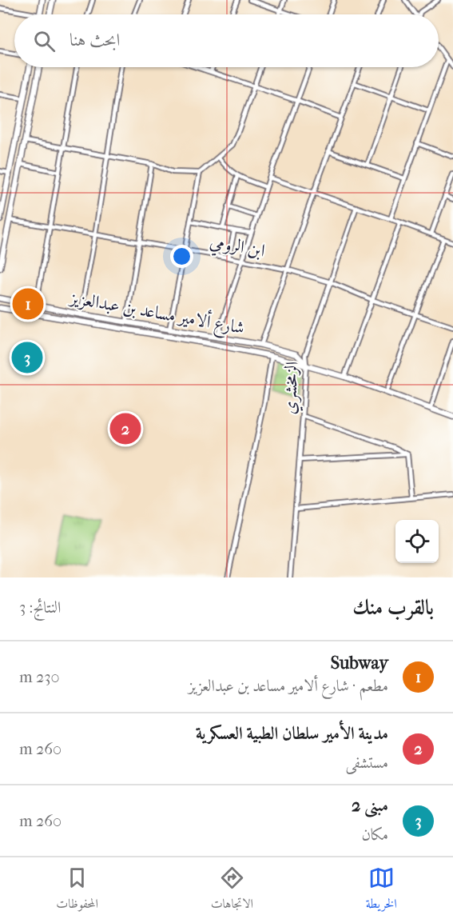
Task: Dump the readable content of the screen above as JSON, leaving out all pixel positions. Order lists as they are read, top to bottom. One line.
{"streets":{"street":["ابن الرومي","شارع ألامير مساعد بن عبدالعزيز","الزمخشري"]},"crossings":[["ابن الرومي","الزمخشري"],["شارع ألامير مساعد بن عبدالعزيز","الزمخشري"]],"page":{"search":"ابحث هنا","pins":["1","3","2"],"heading":["بالقرب منك","النتائج: 3"],"list":[{"mark":"1","name":"Subway","note":"مطعم · شارع ألامير مساعد بن عبدالعزيز","value":"230 m"},{"mark":"2","name":"مدينة الأمير سلطان الطبية العسكرية","note":"مستشفى","value":"260 m"},{"mark":"3","name":"مبنى 2","note":"مكان","value":"260 m"}],"nav":["الخريطة","الاتجاهات","المحفوظات"]}}
